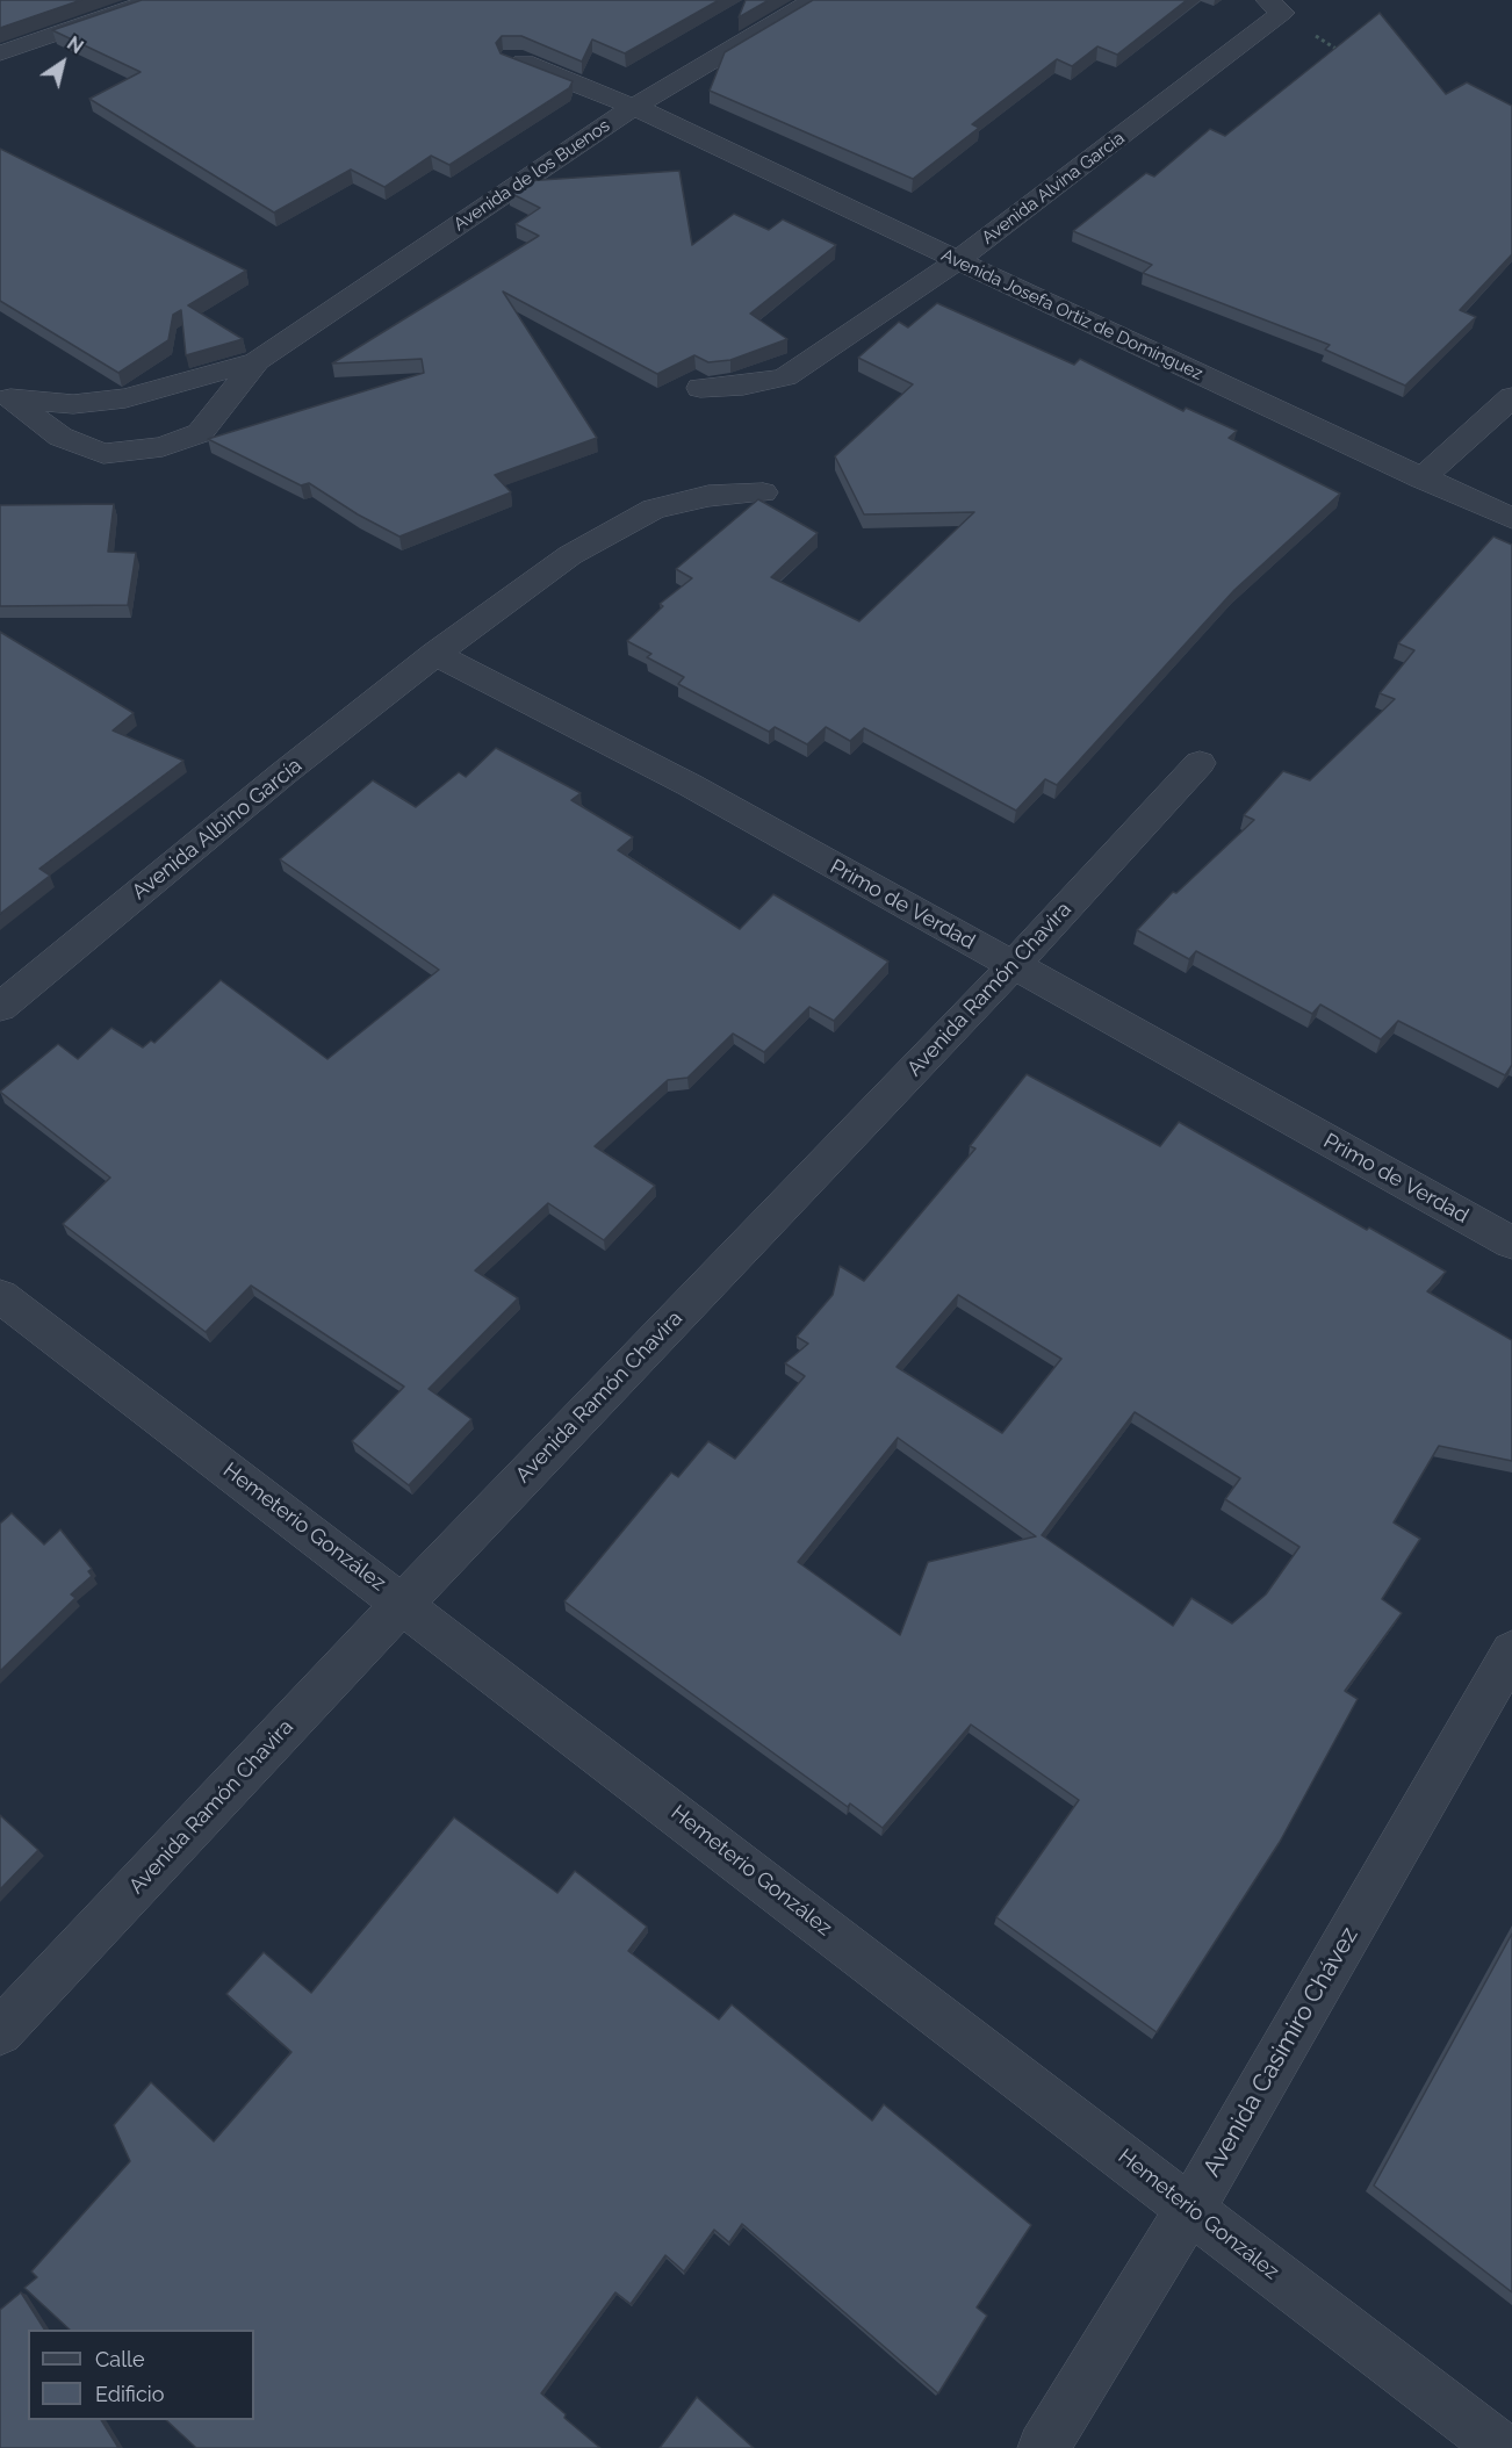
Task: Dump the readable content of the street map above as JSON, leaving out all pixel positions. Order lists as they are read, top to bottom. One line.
{"streets":{"street":["Avenida de los Buenos","Avenida Alvina Garcia","Avenida Josefa Ortiz de Domínguez","Avenida Albino García","Primo de Verdad","Avenida Ramón Chavira","Hemeterio González","Avenida Casimiro Chávez"]},"crossings":[["Avenida de los Buenos","Avenida Josefa Ortiz de Domínguez"],["Avenida Alvina Garcia","Avenida Josefa Ortiz de Domínguez"],["Avenida Albino García","Primo de Verdad"],["Primo de Verdad","Avenida Ramón Chavira"],["Avenida Ramón Chavira","Hemeterio González"],["Hemeterio González","Avenida Casimiro Chávez"]],"legend":["Calle","Edificio"],"north":"top right"}
